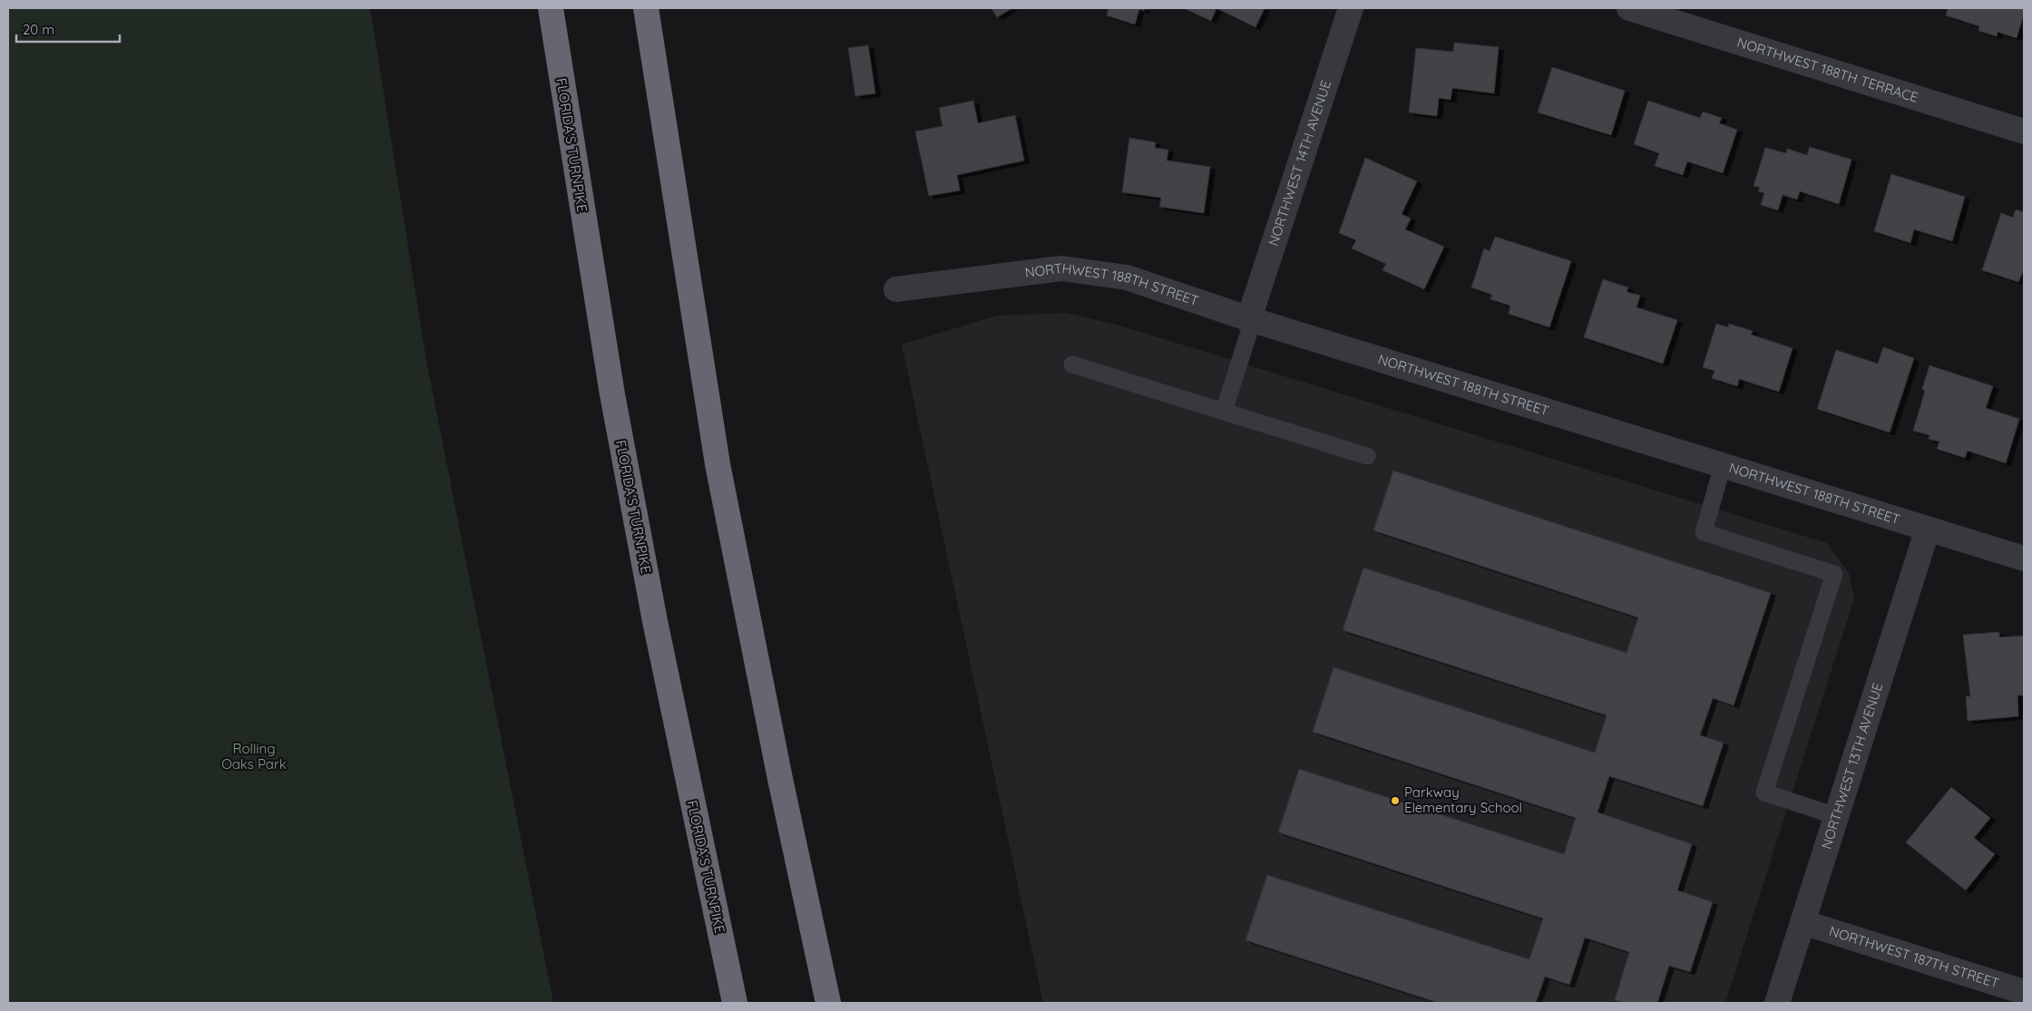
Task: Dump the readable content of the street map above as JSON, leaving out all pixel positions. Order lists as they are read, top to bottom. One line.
{"streets":{"highway":["FLORIDA'S TURNPIKE"],"street":["NORTHWEST 188TH TERRACE","NORTHWEST 14TH AVENUE","NORTHWEST 188TH STREET","NORTHWEST 13TH AVENUE","NORTHWEST 187TH STREET"]},"crossings":[["NORTHWEST 14TH AVENUE","NORTHWEST 188TH STREET"],["NORTHWEST 188TH STREET","NORTHWEST 13TH AVENUE"],["NORTHWEST 13TH AVENUE","NORTHWEST 187TH STREET"]],"parks":["Rolling Oaks Park"],"places":["Parkway Elementary School"],"scale_bar":"20 m"}
